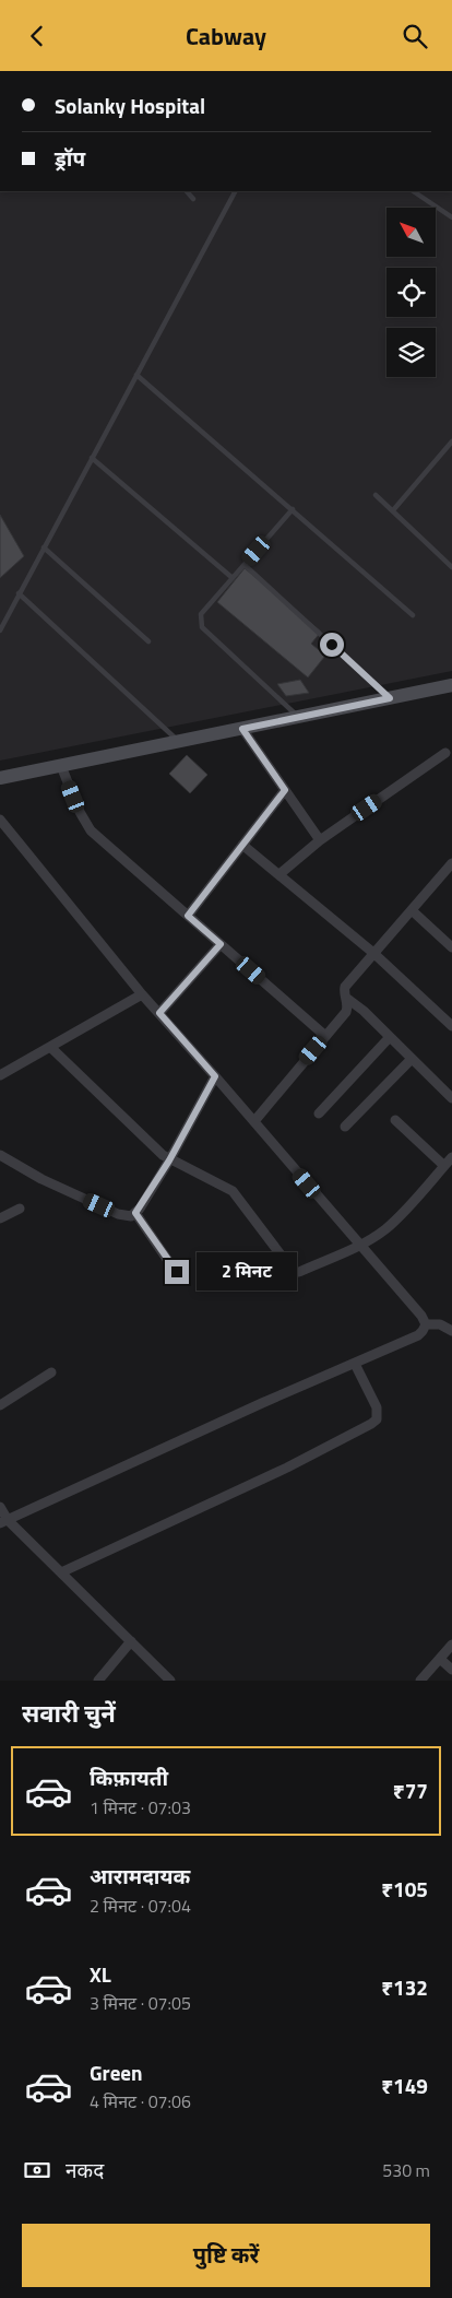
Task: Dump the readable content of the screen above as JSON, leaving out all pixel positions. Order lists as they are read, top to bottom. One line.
{"north":"top left","page":{"header":"Cabway","banner":["Solanky Hospital","ड्रॉप"],"bubble":"2 मिनट","heading":"सवारी चुनें","list":[{"name":"किफ़ायती","note":"1 मिनट · 07:03","value":"₹77"},{"name":"आरामदायक","note":"2 मिनट · 07:04","value":"₹105"},{"name":"XL","note":"3 मिनट · 07:05","value":"₹132"},{"name":"Green","note":"4 मिनट · 07:06","value":"₹149"}],"pay":["नकद","530 m"],"buttons":"पुष्टि करें"}}
